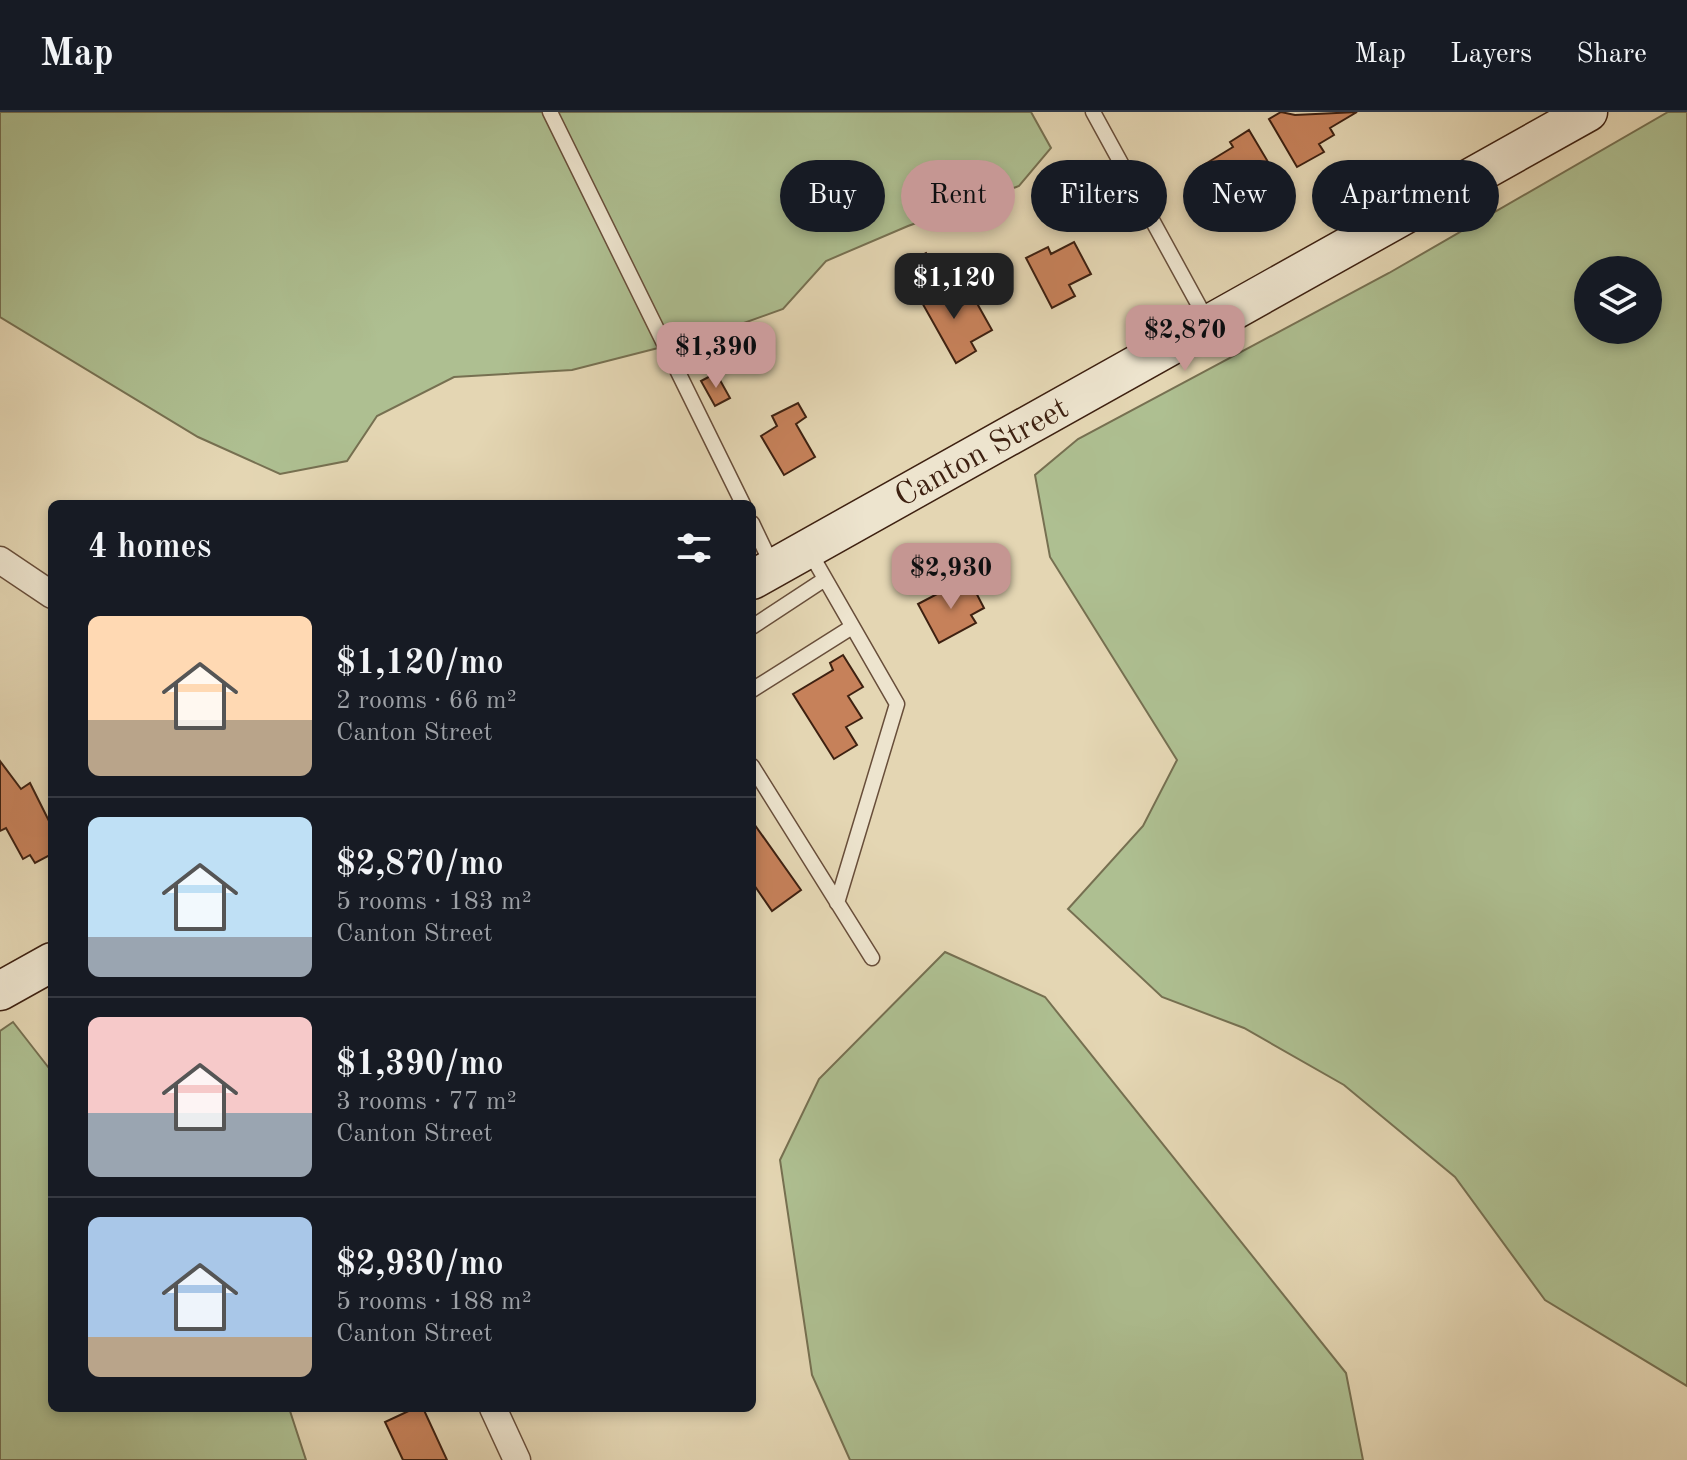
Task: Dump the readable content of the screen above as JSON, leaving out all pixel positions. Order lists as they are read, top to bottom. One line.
{"streets":{"main road":["Canton Street"]},"page":{"header":"Map","nav":["Map","Layers","Share"],"chip":["Buy","Rent","Filters","New","Apartment"],"price":["$1,120","$2,870","$1,390","$2,930"],"heading":"4 homes","list":[{"name":"$1,120/mo","note":"2 rooms · 66 m² · Canton Street"},{"name":"$2,870/mo","note":"5 rooms · 183 m² · Canton Street"},{"name":"$1,390/mo","note":"3 rooms · 77 m² · Canton Street"},{"name":"$2,930/mo","note":"5 rooms · 188 m² · Canton Street"}]}}
